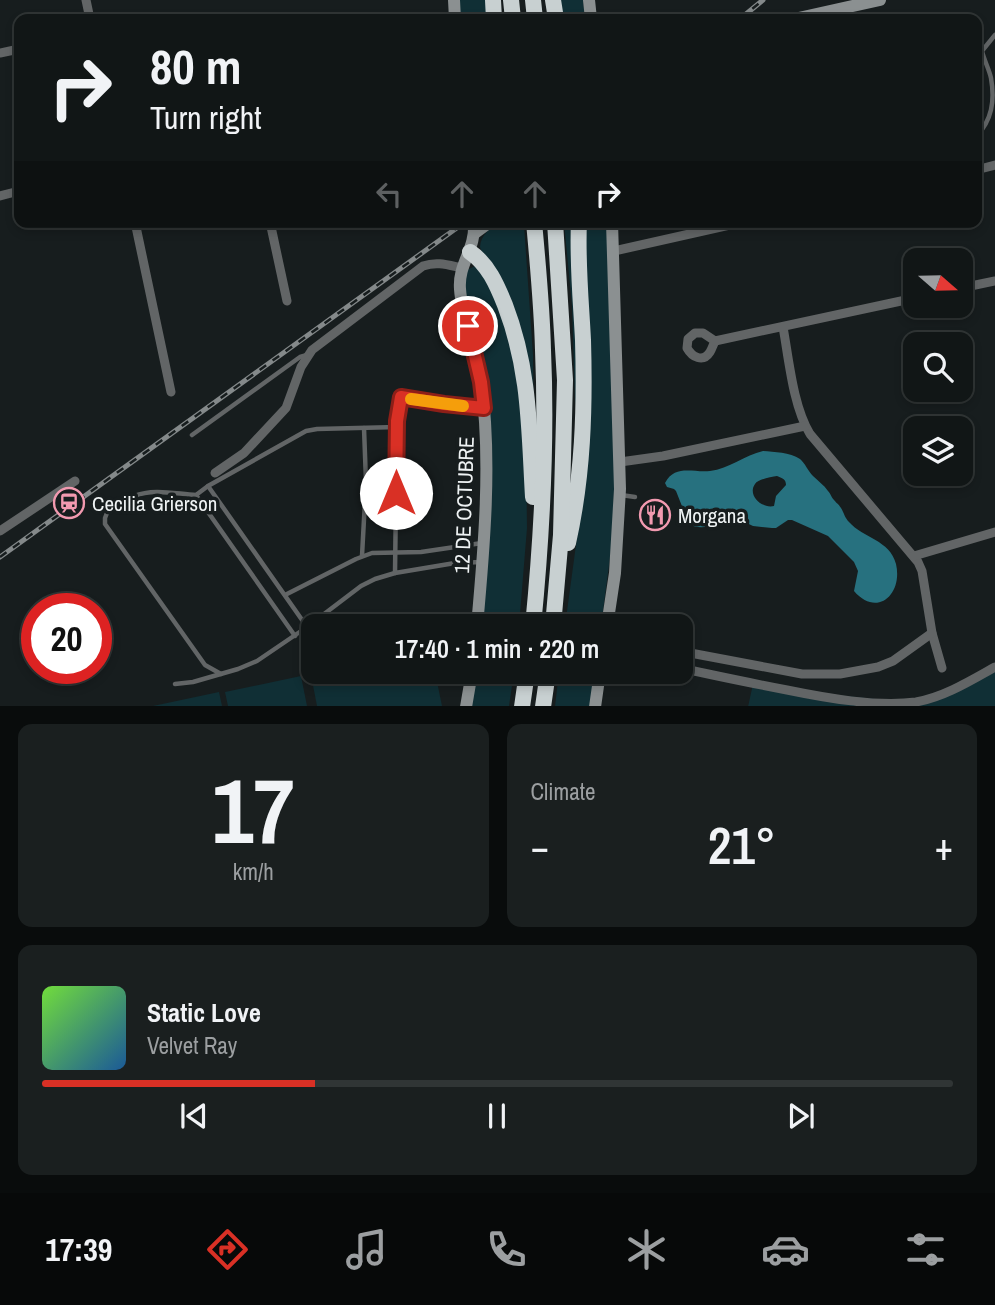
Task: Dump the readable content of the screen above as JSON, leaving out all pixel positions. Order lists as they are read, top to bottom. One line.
{"streets":{"street":["12 DE OCTUBRE"]},"places":{"station":["Cecilia Grierson"],"restaurant":["Morgana"]},"north":"right","page":{"turn":["80 m","Turn right"],"limit":"20","trip":"17:40 · 1 min · 220 m","tile":[["17","km/h"],"Climate"],"heat":["−","21°","+"],"song":["Static Love","Velvet Ray"],"tabs":"17:39"}}
